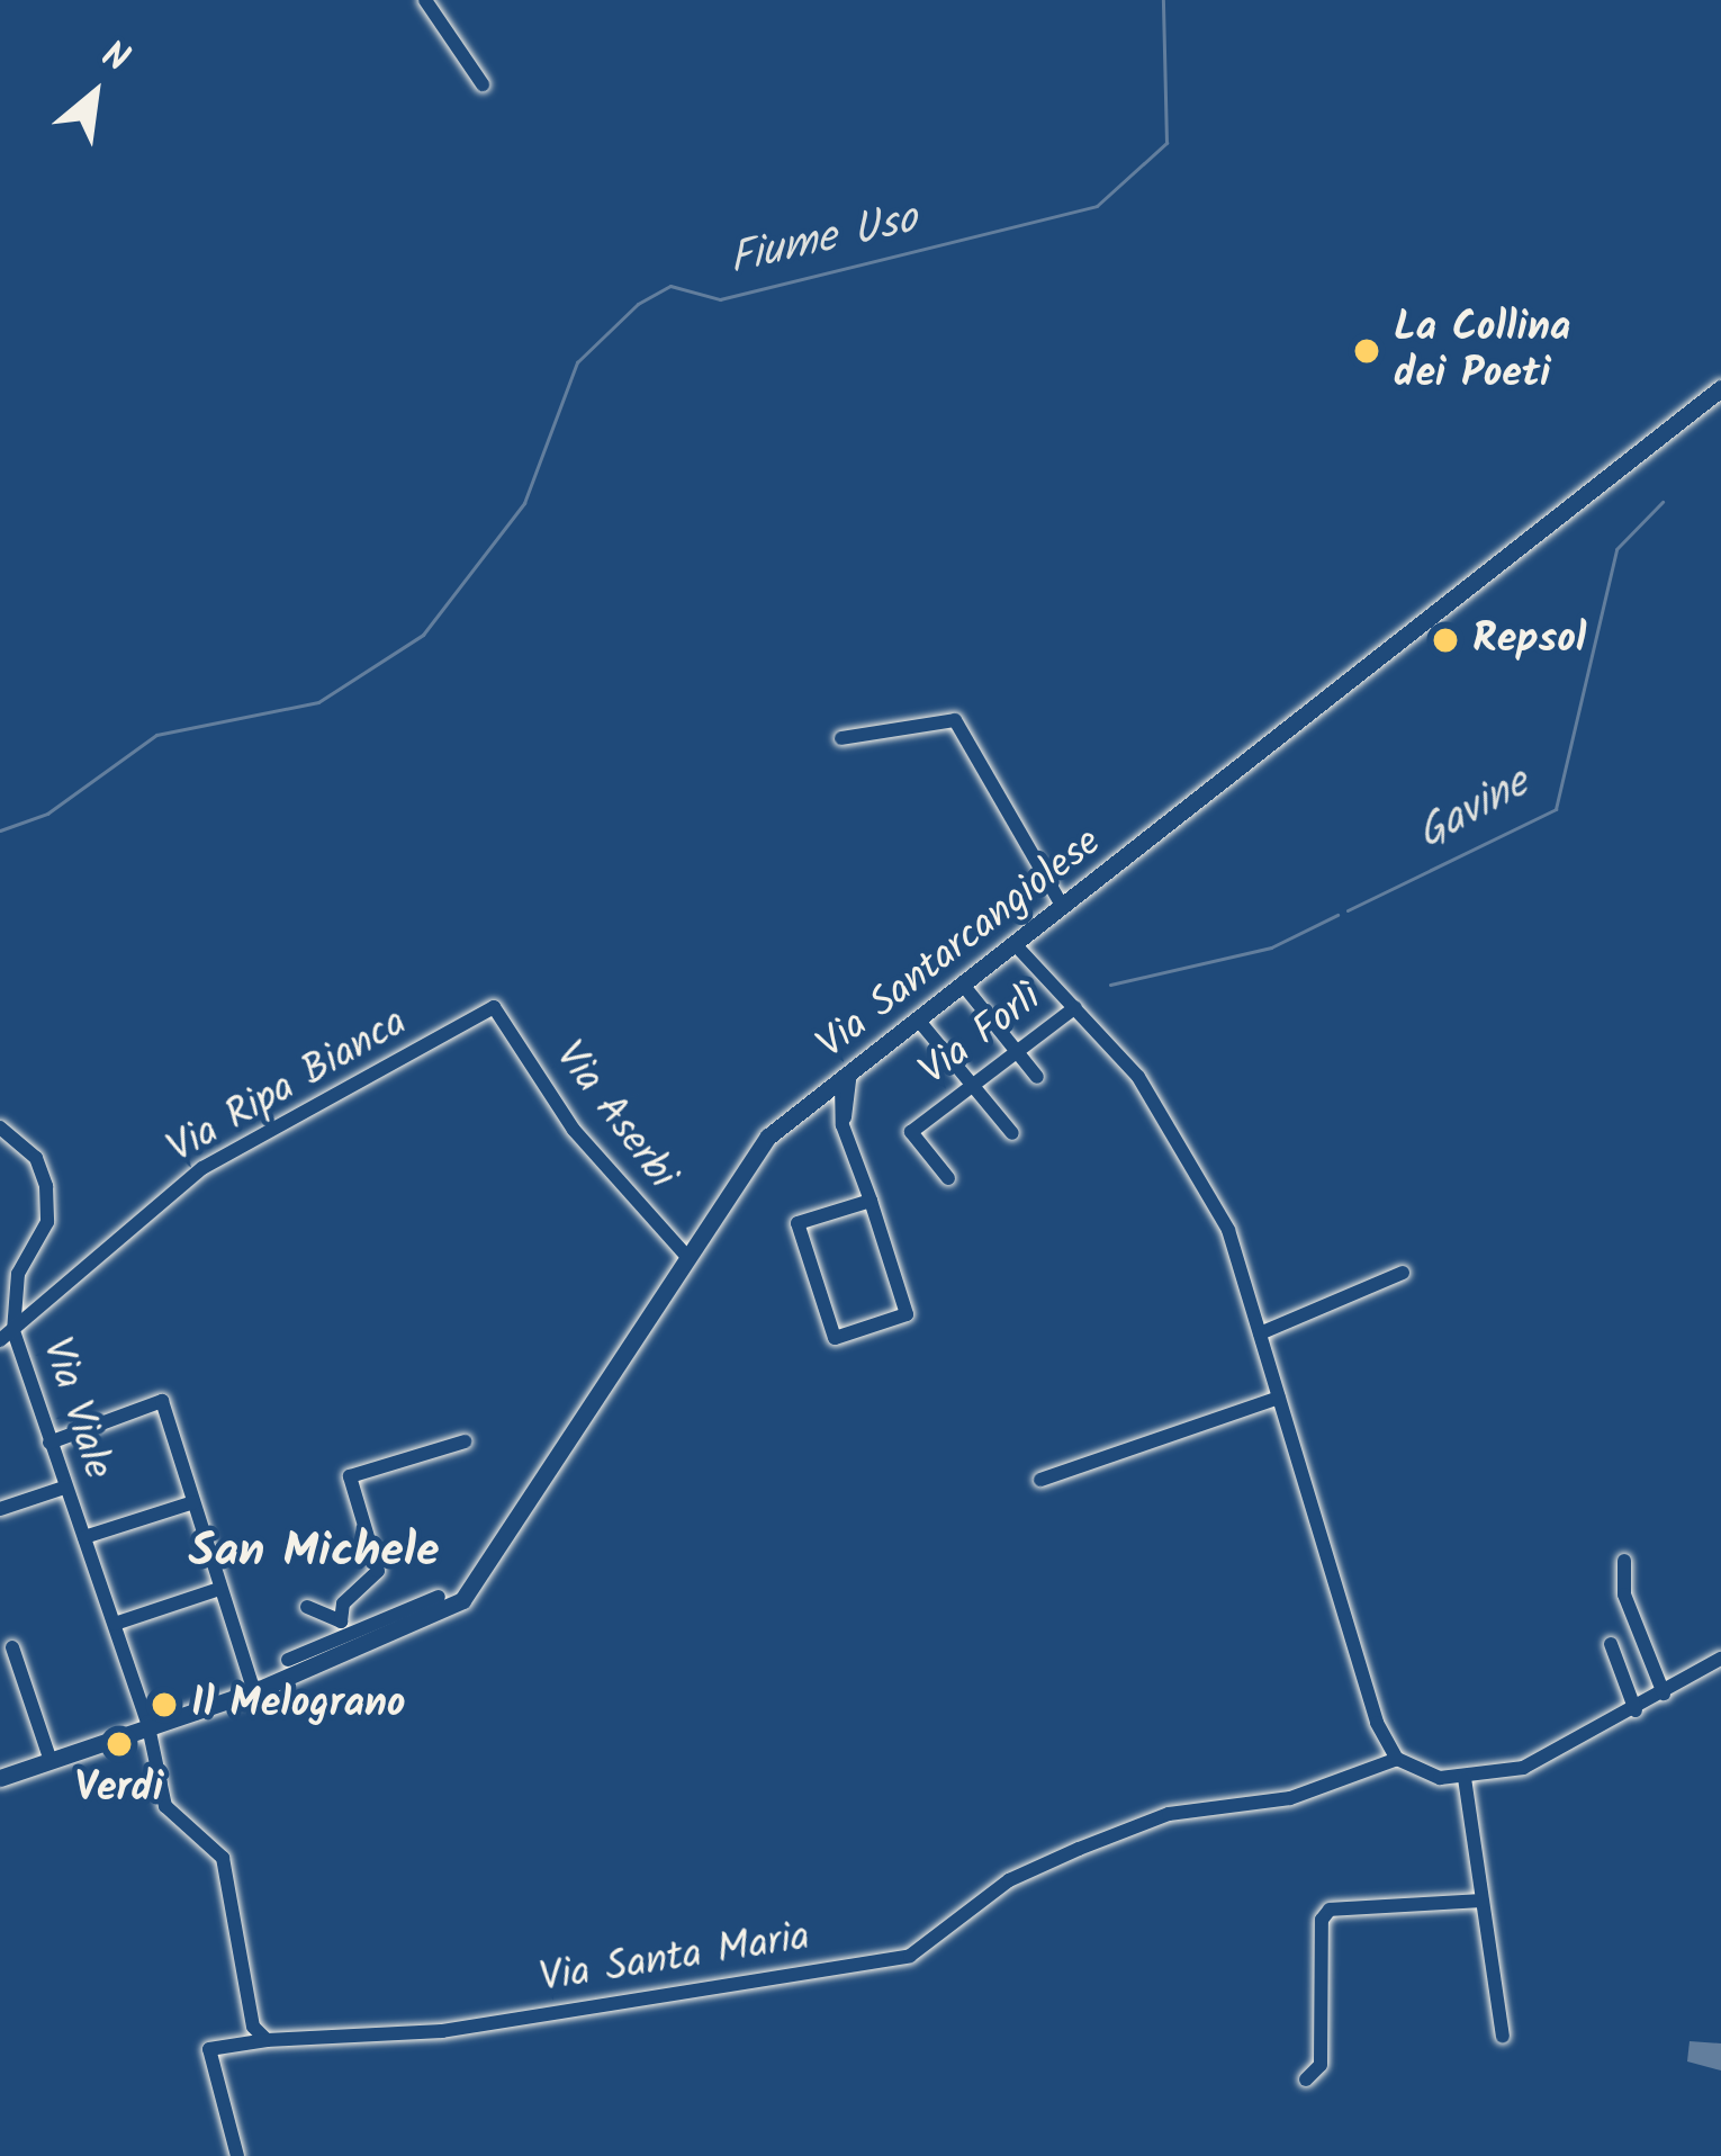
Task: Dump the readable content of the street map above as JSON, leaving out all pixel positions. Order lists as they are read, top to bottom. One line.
{"streets":{"main road":["Via Santarcangiolese"],"street":["Via Forlì","Via Ripa Bianca","Via Aserbi","Via Viale","Via Santa Maria"]},"crossings":[["Via Santarcangiolese","Via Aserbi"],["Via Santarcangiolese","Via Viale"],["Via Ripa Bianca","Via Aserbi"],["Via Ripa Bianca","Via Viale"]],"districts":["San Michele"],"water":["Fiume Uso","Gavine"],"places":["La Collina dei Poeti","Repsol","Il Melograno","Verdi"],"north":"top right"}
